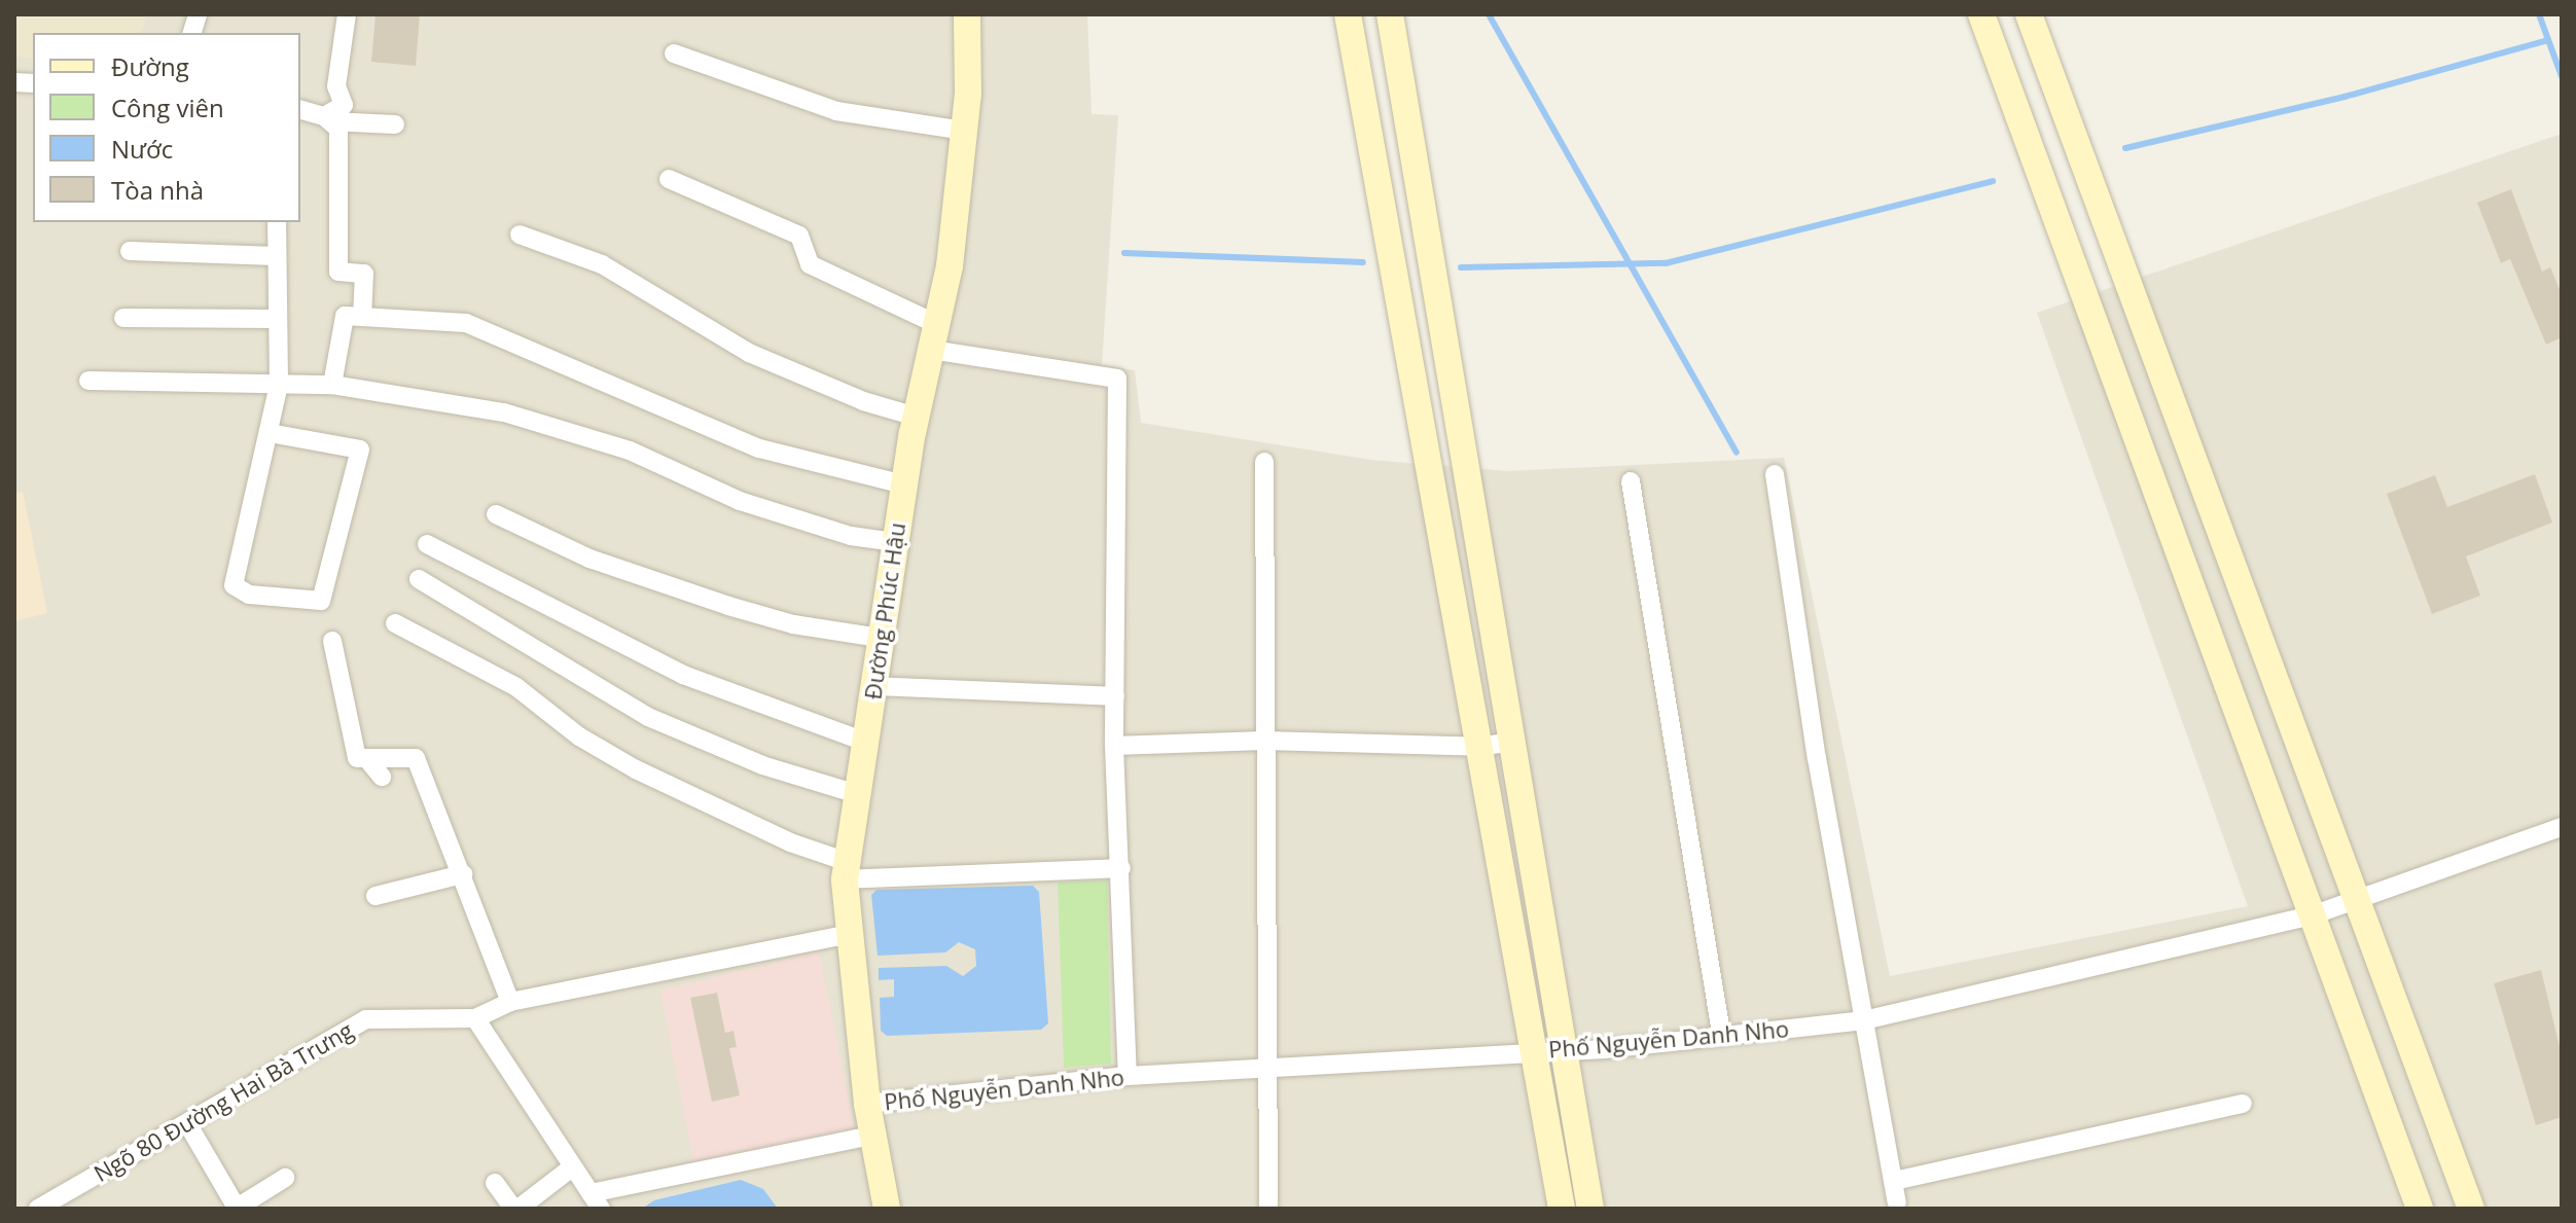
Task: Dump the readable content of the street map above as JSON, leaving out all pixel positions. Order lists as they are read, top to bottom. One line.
{"streets":{"street":["Đường Phúc Hậu","Phố Nguyễn Danh Nho","Ngõ 80 Đường Hai Bà Trưng"]},"crossings":[["Đường Phúc Hậu","Phố Nguyễn Danh Nho"],["Đường Phúc Hậu","Ngõ 80 Đường Hai Bà Trưng"]],"legend":["Đường","Công viên","Nước","Tòa nhà"]}
